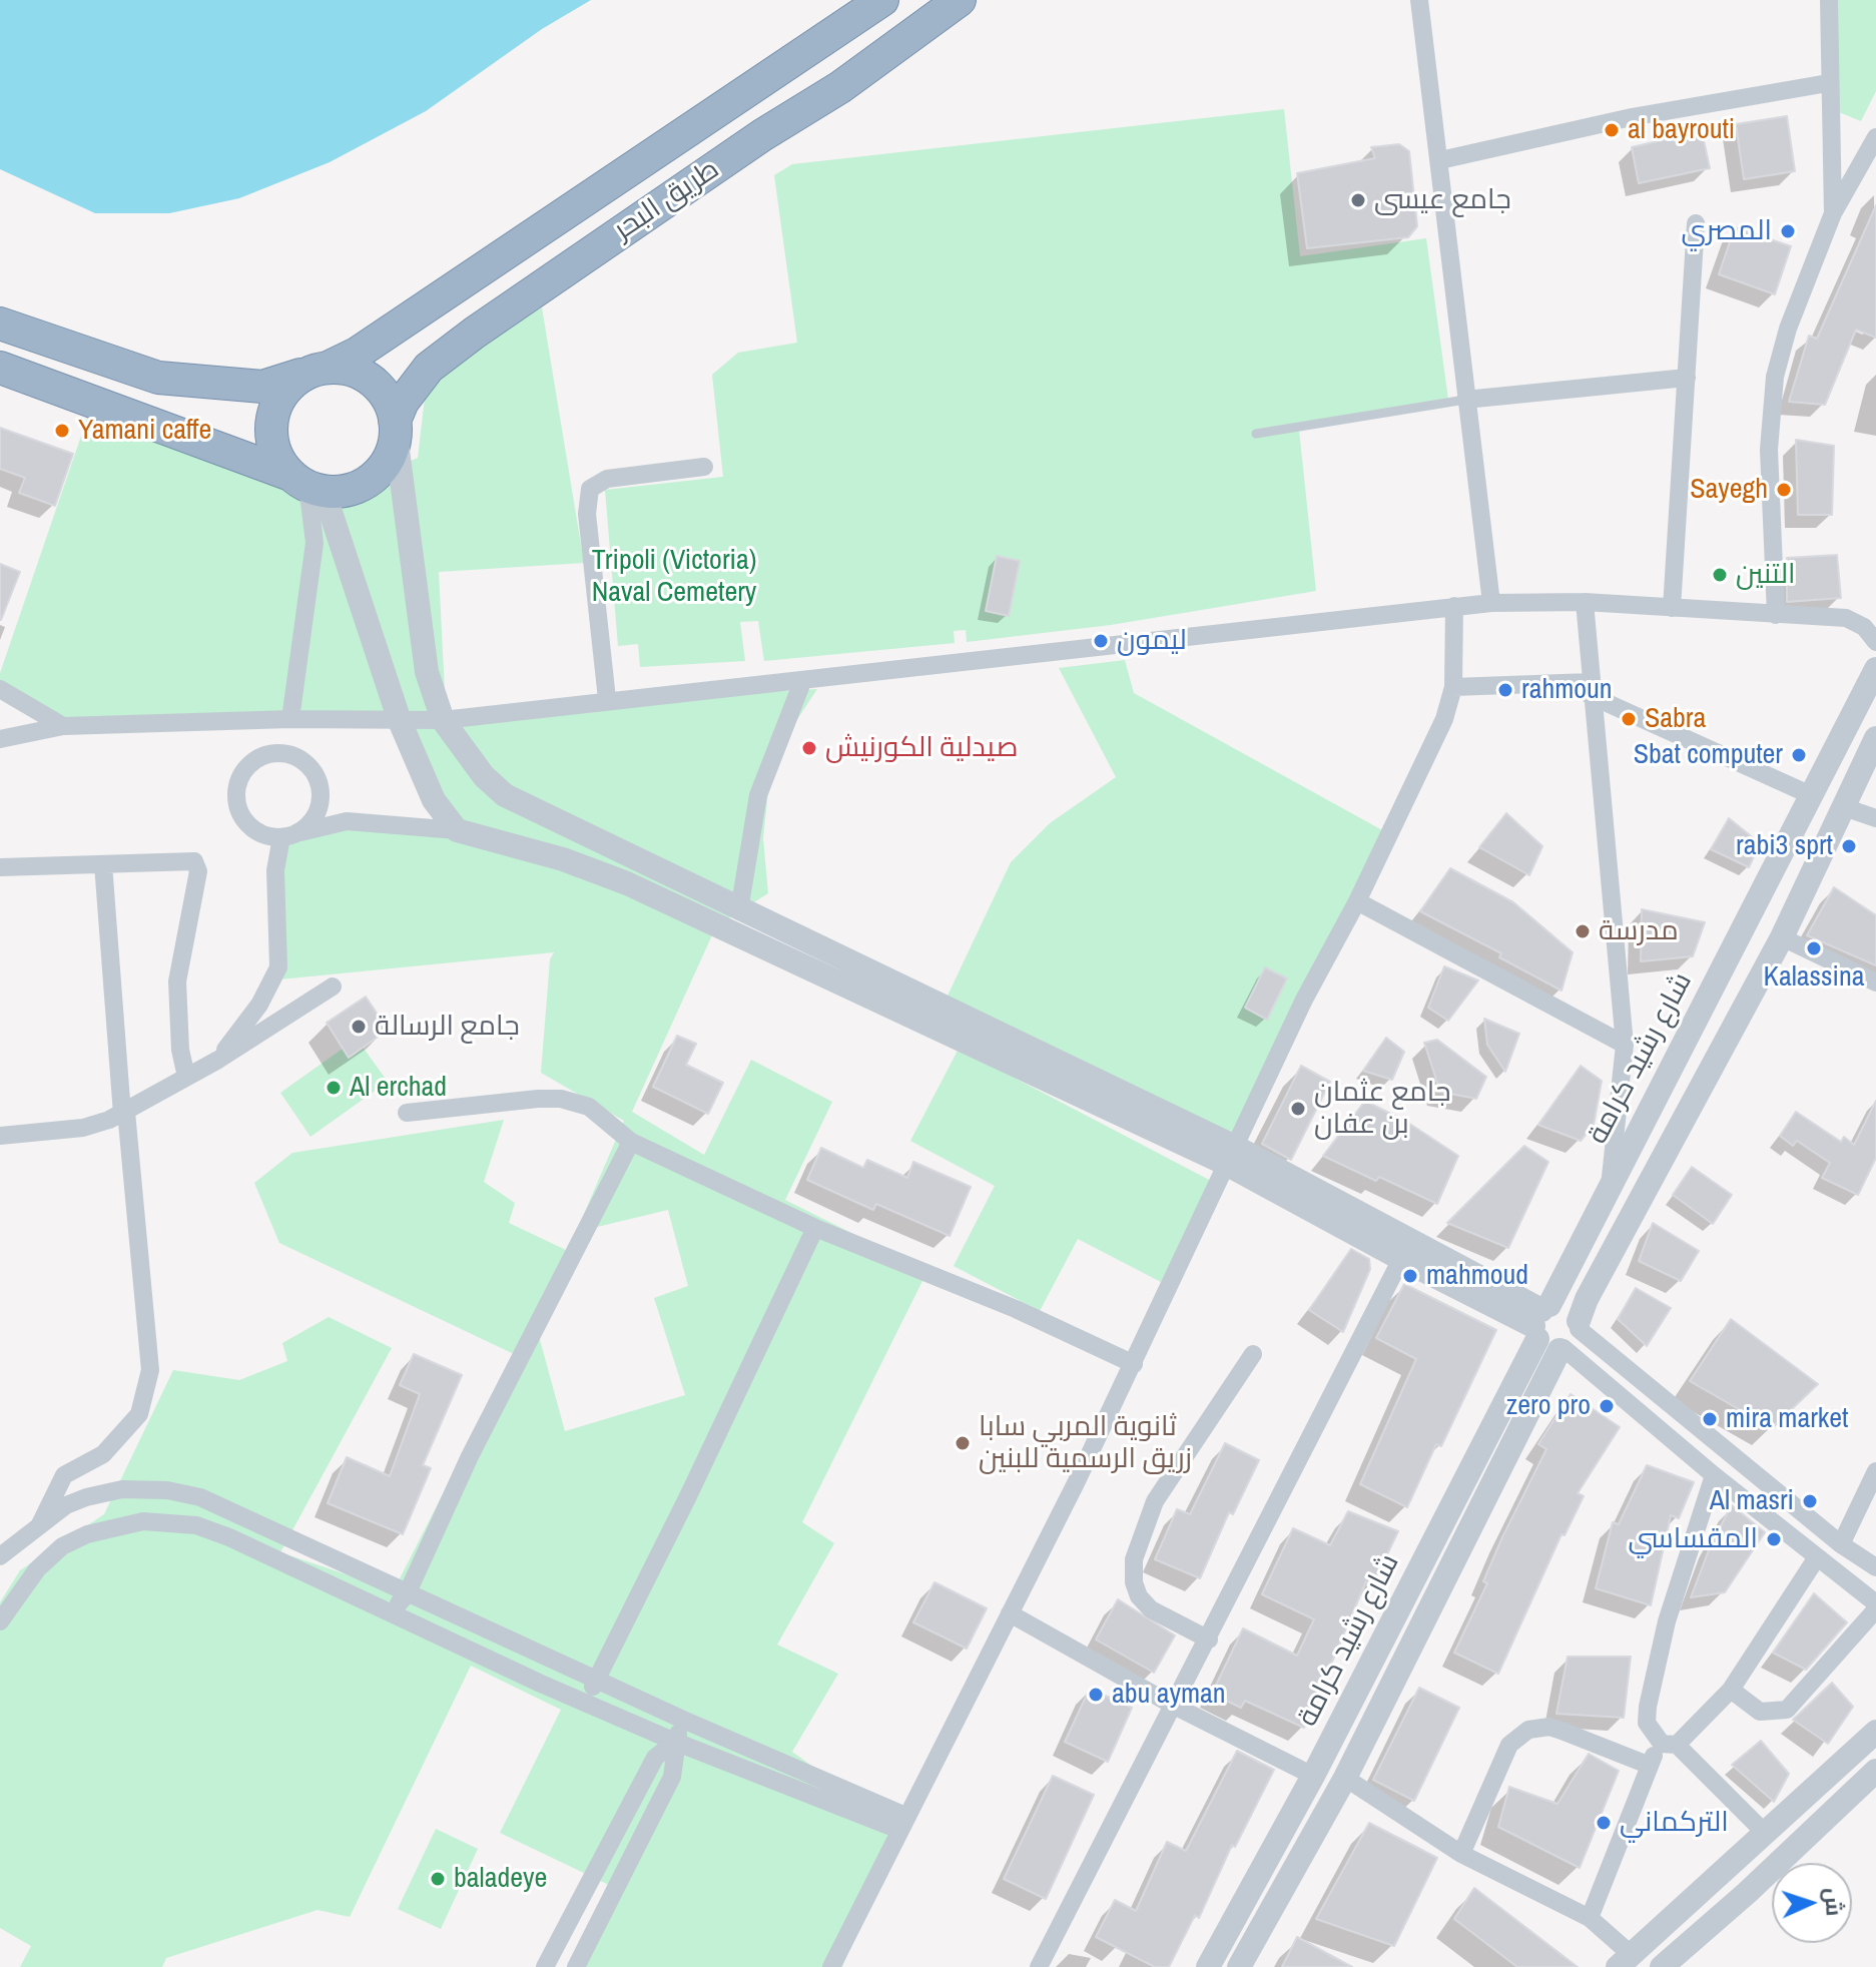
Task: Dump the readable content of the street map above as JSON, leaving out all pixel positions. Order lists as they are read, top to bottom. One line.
{"streets":{"highway":["طريق البحر"],"street":["شارع رشيد كرامة"]},"parks":["Tripoli (Victoria) Naval Cemetery"],"places":["al bayrouti","جامع عيسى","المصري","Yamani caffe","Sayegh","التنين","ليمون","rahmoun","Sabra","صيدلية الكورنيش","Sbat computer","rabi3 sprt","مدرسة","Kalassina","جامع الرسالة","Al erchad","جامع عثمان بن عفان","mahmoud","zero pro","mira market","ثانوية المربي سابا زريق الرسمية للبنين","Al masri","المقساسي","abu ayman","التركماني","baladeye"],"north":"right"}
